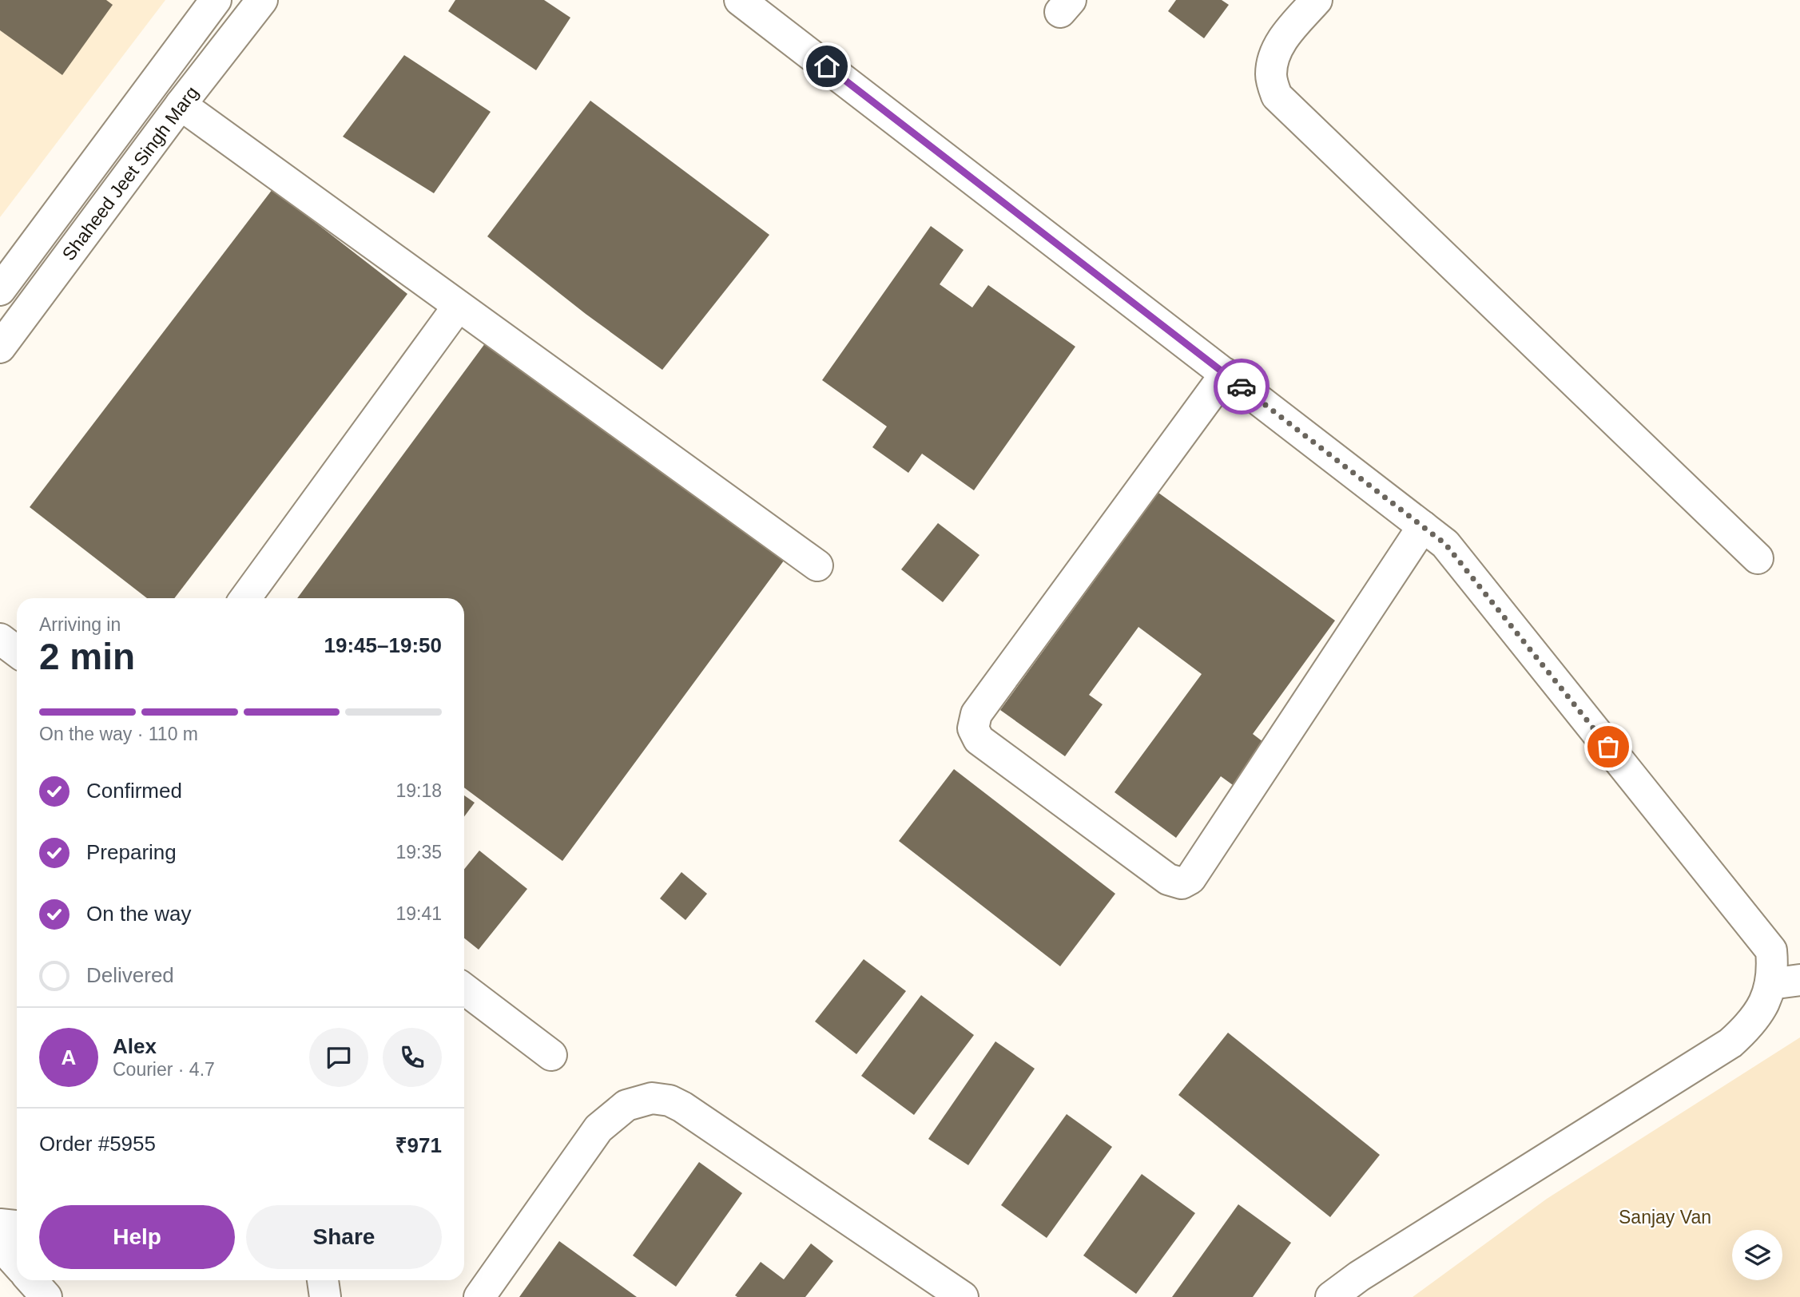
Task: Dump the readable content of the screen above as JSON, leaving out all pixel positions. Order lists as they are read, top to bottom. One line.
{"streets":{"street":["Shaheed Jeet Singh Marg"]},"parks":["Sanjay Van"],"page":{"heading":["2 min","Arriving in","19:45–19:50"],"panel":["Alex","Courier · 4.7","Order #5955","₹971"],"bar":"On the way · 110 m","list":[["Confirmed","19:18"],["Preparing","19:35"],["On the way","19:41"],"Delivered"],"round":"A","buttons":["Help","Share"]}}
